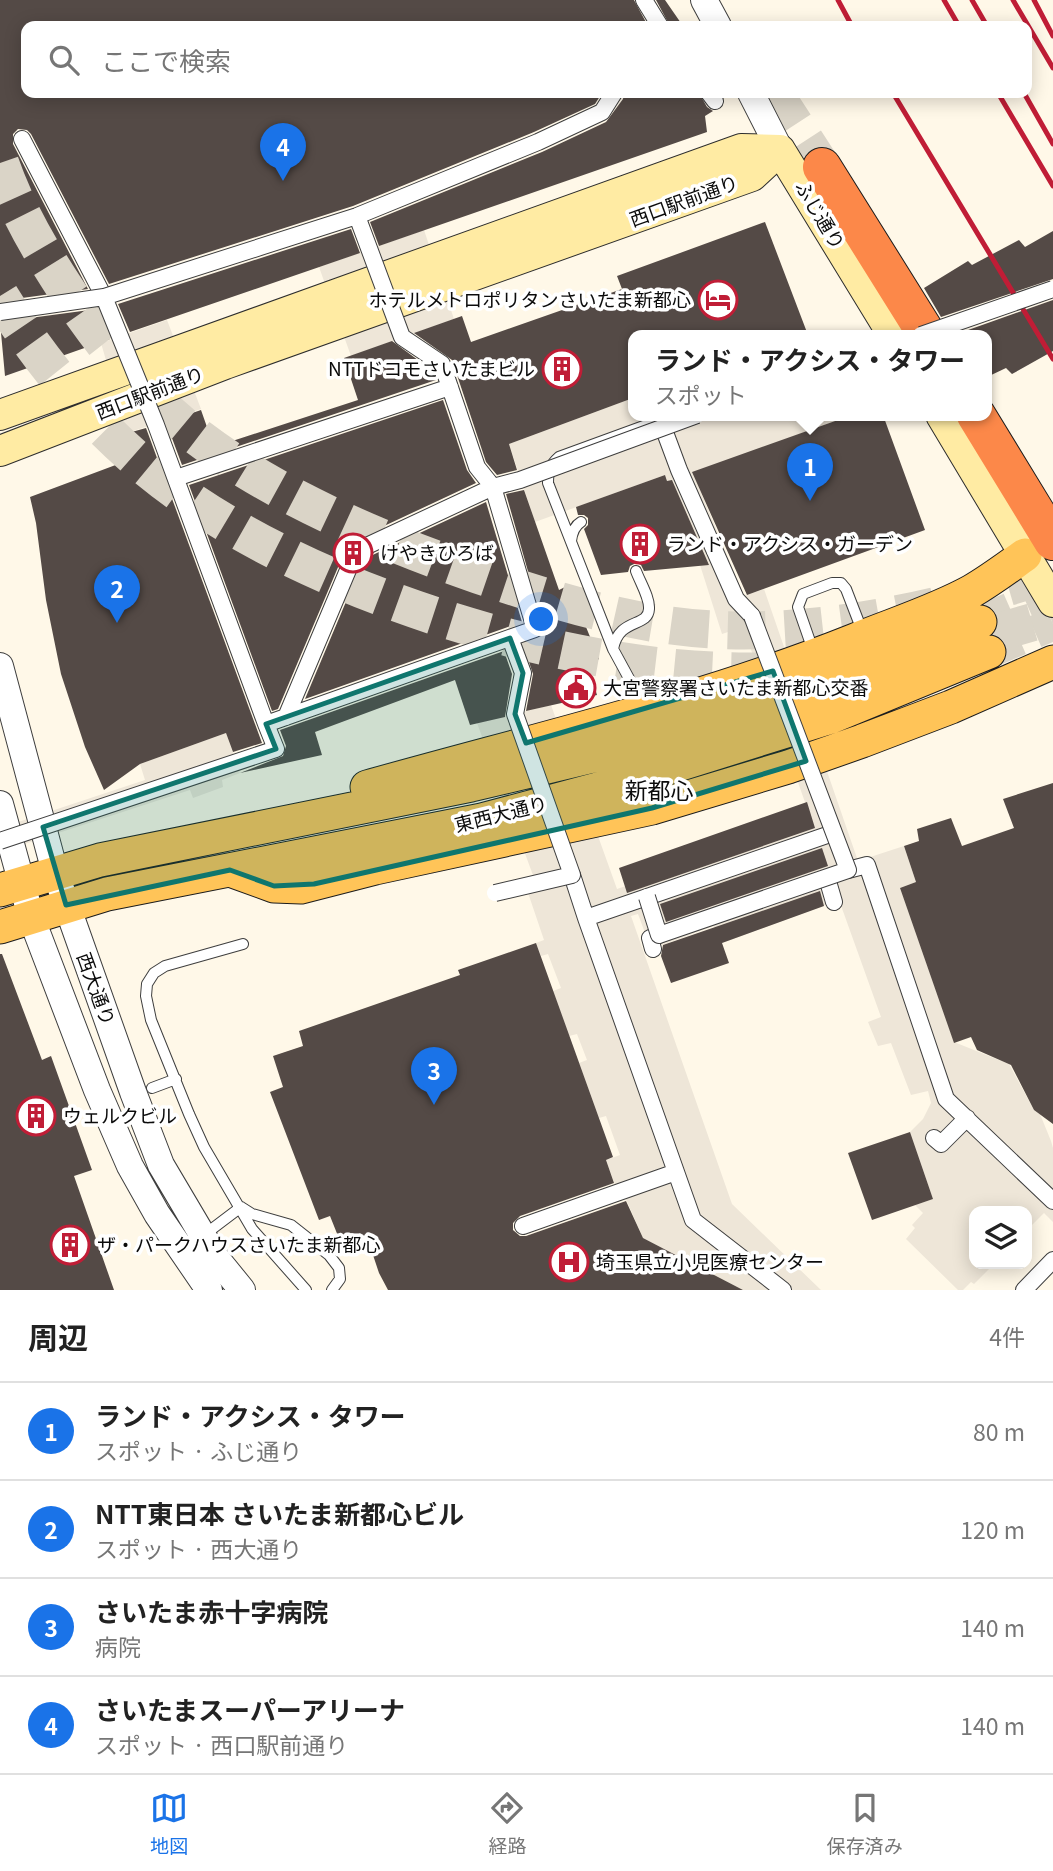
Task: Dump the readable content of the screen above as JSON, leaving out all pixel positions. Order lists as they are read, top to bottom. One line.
{"streets":{"main road":["西口駅前通り","ふじ通り","東西大通り"],"street":["西大通り"]},"crossings":[["西口駅前通り","ふじ通り"],["東西大通り","西大通り"]],"districts":["新都心"],"places":{"hotel":["ホテルメトロポリタンさいたま新都心"],"building":["NTTドコモさいたまビル","ランド・アクシス・ガーデン","けやきひろば","ウェルクビル","ザ・パークハウスさいたま新都心"],"public building":["大宮警察署さいたま新都心交番"],"hospital":["埼玉県立小児医療センター"]},"page":{"search":"ここで検索","pins":["4","1","2","3"],"popup":["ランド・アクシス・タワー","スポット"],"heading":["周辺","4件"],"list":[{"mark":"1","name":"ランド・アクシス・タワー","note":"スポット · ふじ通り","value":"80 m"},{"mark":"2","name":"NTT東日本 さいたま新都心ビル","note":"スポット · 西大通り","value":"120 m"},{"mark":"3","name":"さいたま赤十字病院","note":"病院","value":"140 m"},{"mark":"4","name":"さいたまスーパーアリーナ","note":"スポット · 西口駅前通り","value":"140 m"}],"nav":["地図","経路","保存済み"]}}
